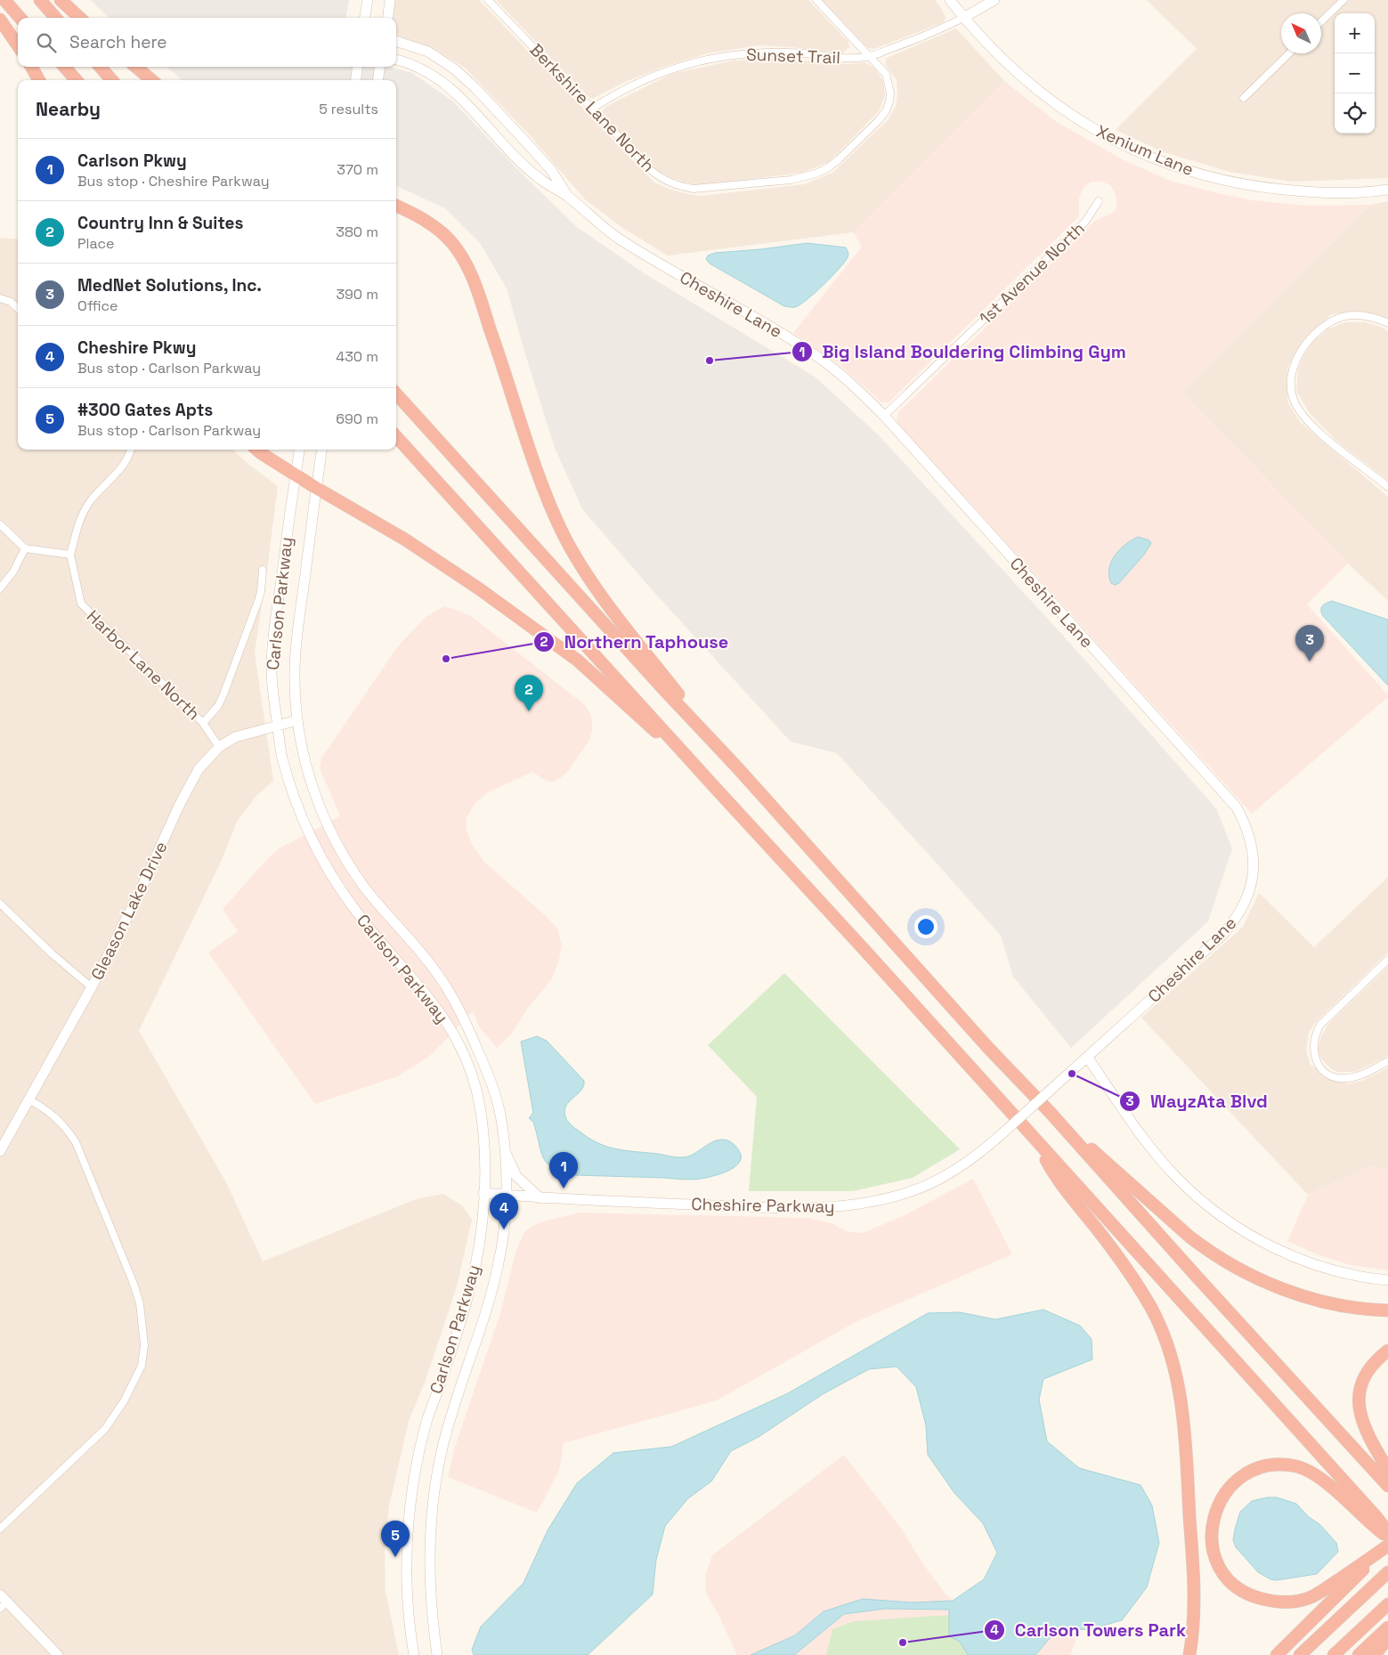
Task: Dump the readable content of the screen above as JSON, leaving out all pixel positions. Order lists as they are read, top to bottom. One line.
{"streets":{"main road":["Sunset Trail","Xenium Lane","Cheshire Lane","Carlson Parkway","Gleason Lake Drive","Cheshire Parkway"],"street":["Berkshire Lane North","1st Avenue North","Harbor Lane North"]},"crossings":[["Sunset Trail","Berkshire Lane North"],["Sunset Trail","Xenium Lane"],["1st Avenue North","Cheshire Lane"],["Cheshire Lane","Cheshire Parkway"],["Carlson Parkway","Gleason Lake Drive"],["Carlson Parkway","Cheshire Parkway"],["Harbor Lane North","Gleason Lake Drive"]],"places":["Big Island Bouldering Climbing Gym","Northern Taphouse","WayzAta Blvd","Carlson Towers Park"],"north":"top left","page":{"map_buttons":["+","−"],"search":"Search here","heading":["Nearby","5 results"],"list":[{"mark":"1","name":"Carlson Pkwy","note":"Bus stop · Cheshire Parkway","value":"370 m"},{"mark":"2","name":"Country Inn & Suites","note":"Place","value":"380 m"},{"mark":"3","name":"MedNet Solutions, Inc.","note":"Office","value":"390 m"},{"mark":"4","name":"Cheshire Pkwy","note":"Bus stop · Carlson Parkway","value":"430 m"},{"mark":"5","name":"#300 Gates Apts","note":"Bus stop · Carlson Parkway","value":"690 m"}],"pins":["3","2","1","4","5"]}}
